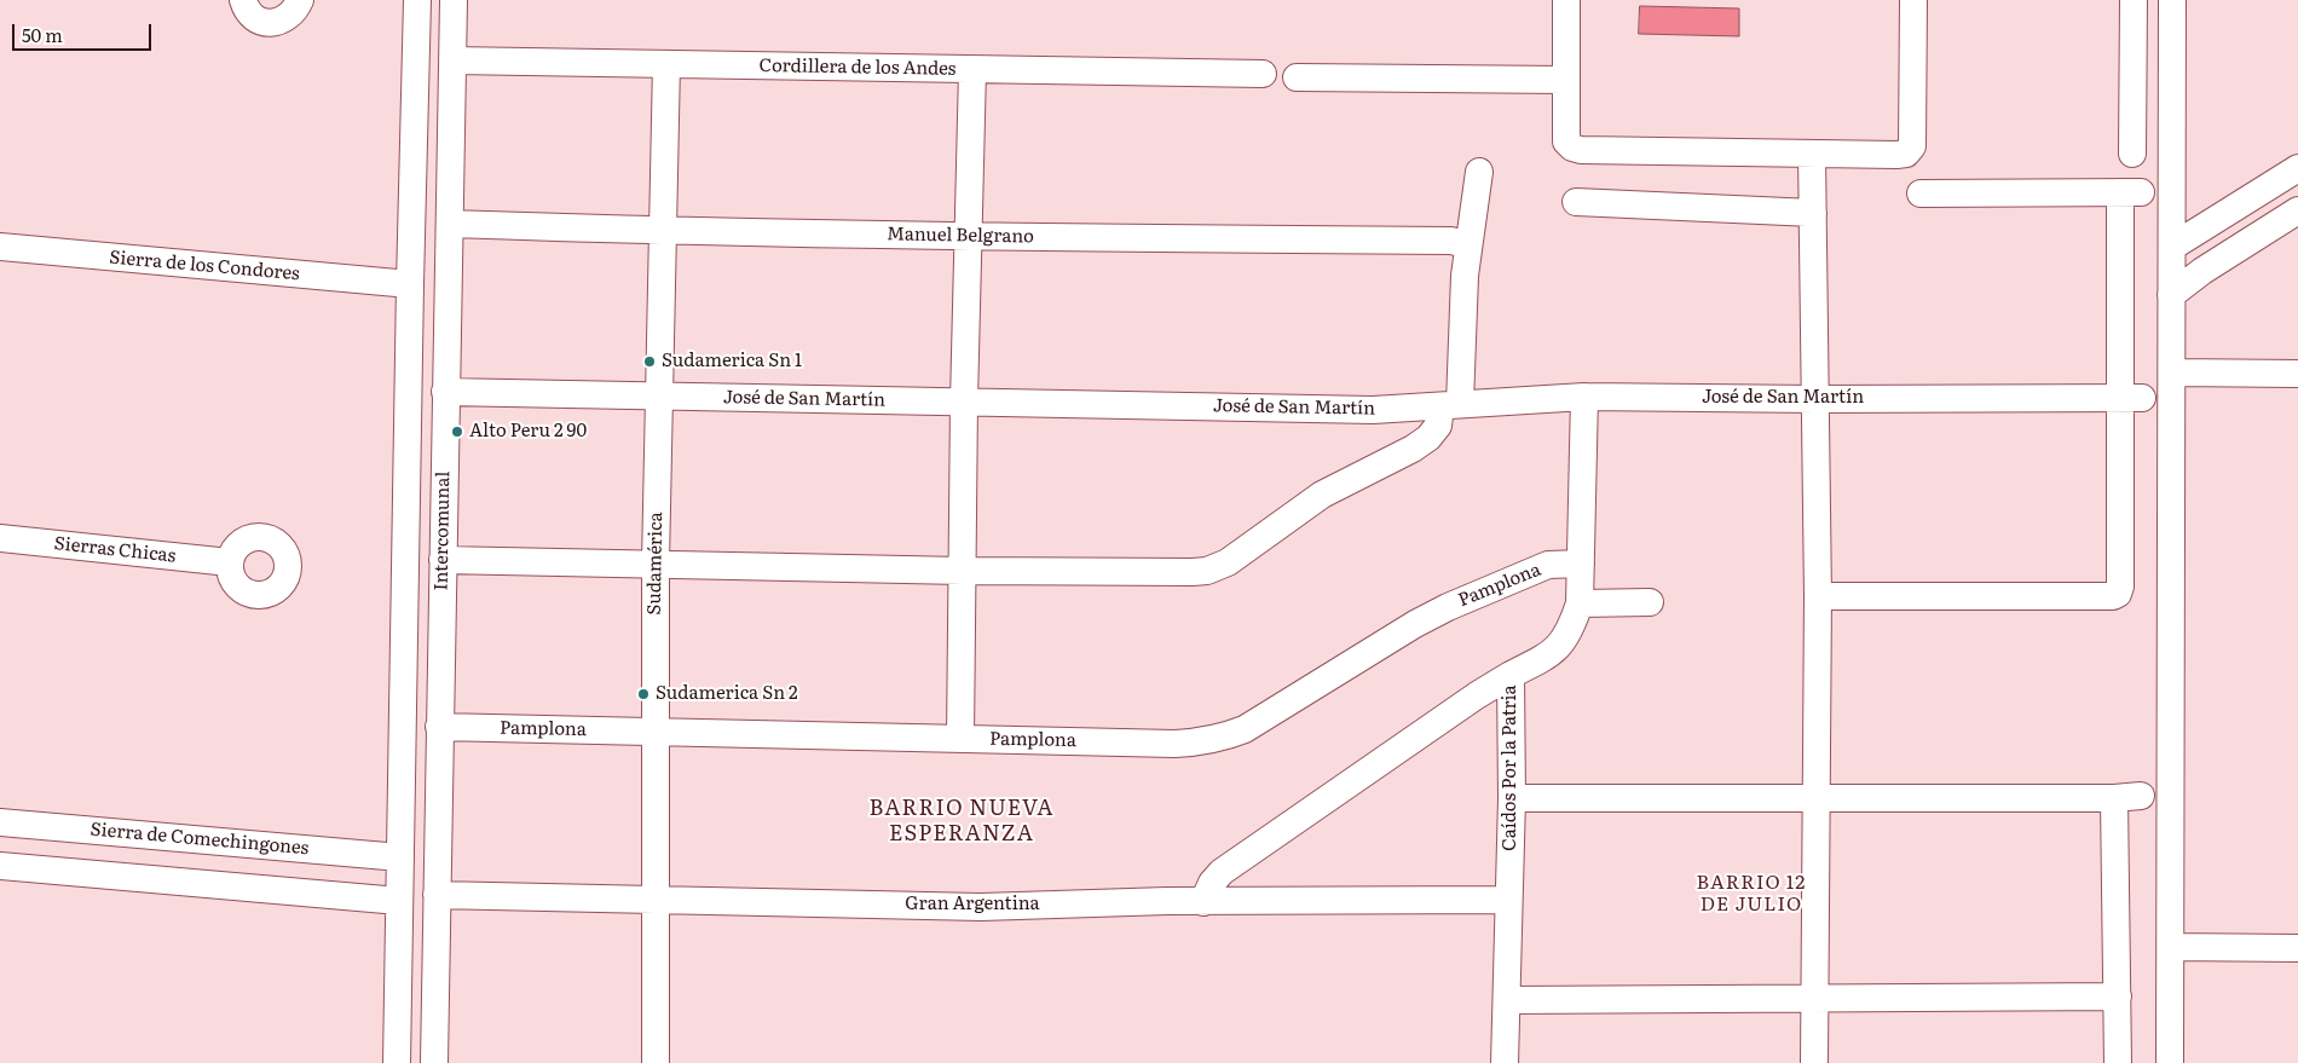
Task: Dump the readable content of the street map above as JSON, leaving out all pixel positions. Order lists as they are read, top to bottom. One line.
{"streets":{"street":["Cordillera de los Andes","Manuel Belgrano","Sierra de los Condores","José de San Martín","Intercomunal","Sierras Chicas","Sudamérica","Pamplona","Caídos Por la Patria","Sierra de Comechingones","Gran Argentina"]},"crossings":[["Cordillera de los Andes","Intercomunal"],["Cordillera de los Andes","Sudamérica"],["Manuel Belgrano","Intercomunal"],["Manuel Belgrano","Sudamérica"],["José de San Martín","Intercomunal"],["José de San Martín","Sudamérica"],["José de San Martín","Caídos Por la Patria"],["Intercomunal","Pamplona"],["Intercomunal","Gran Argentina"],["Sudamérica","Pamplona"],["Sudamérica","Gran Argentina"],["Pamplona","Caídos Por la Patria"],["Caídos Por la Patria","Gran Argentina"]],"districts":["BARRIO NUEVA ESPERANZA","BARRIO 12 DE JULIO"],"places":["Sudamerica Sn 1","Alto Peru 2 90","Sudamerica Sn 2"],"scale_bar":"50 m"}
